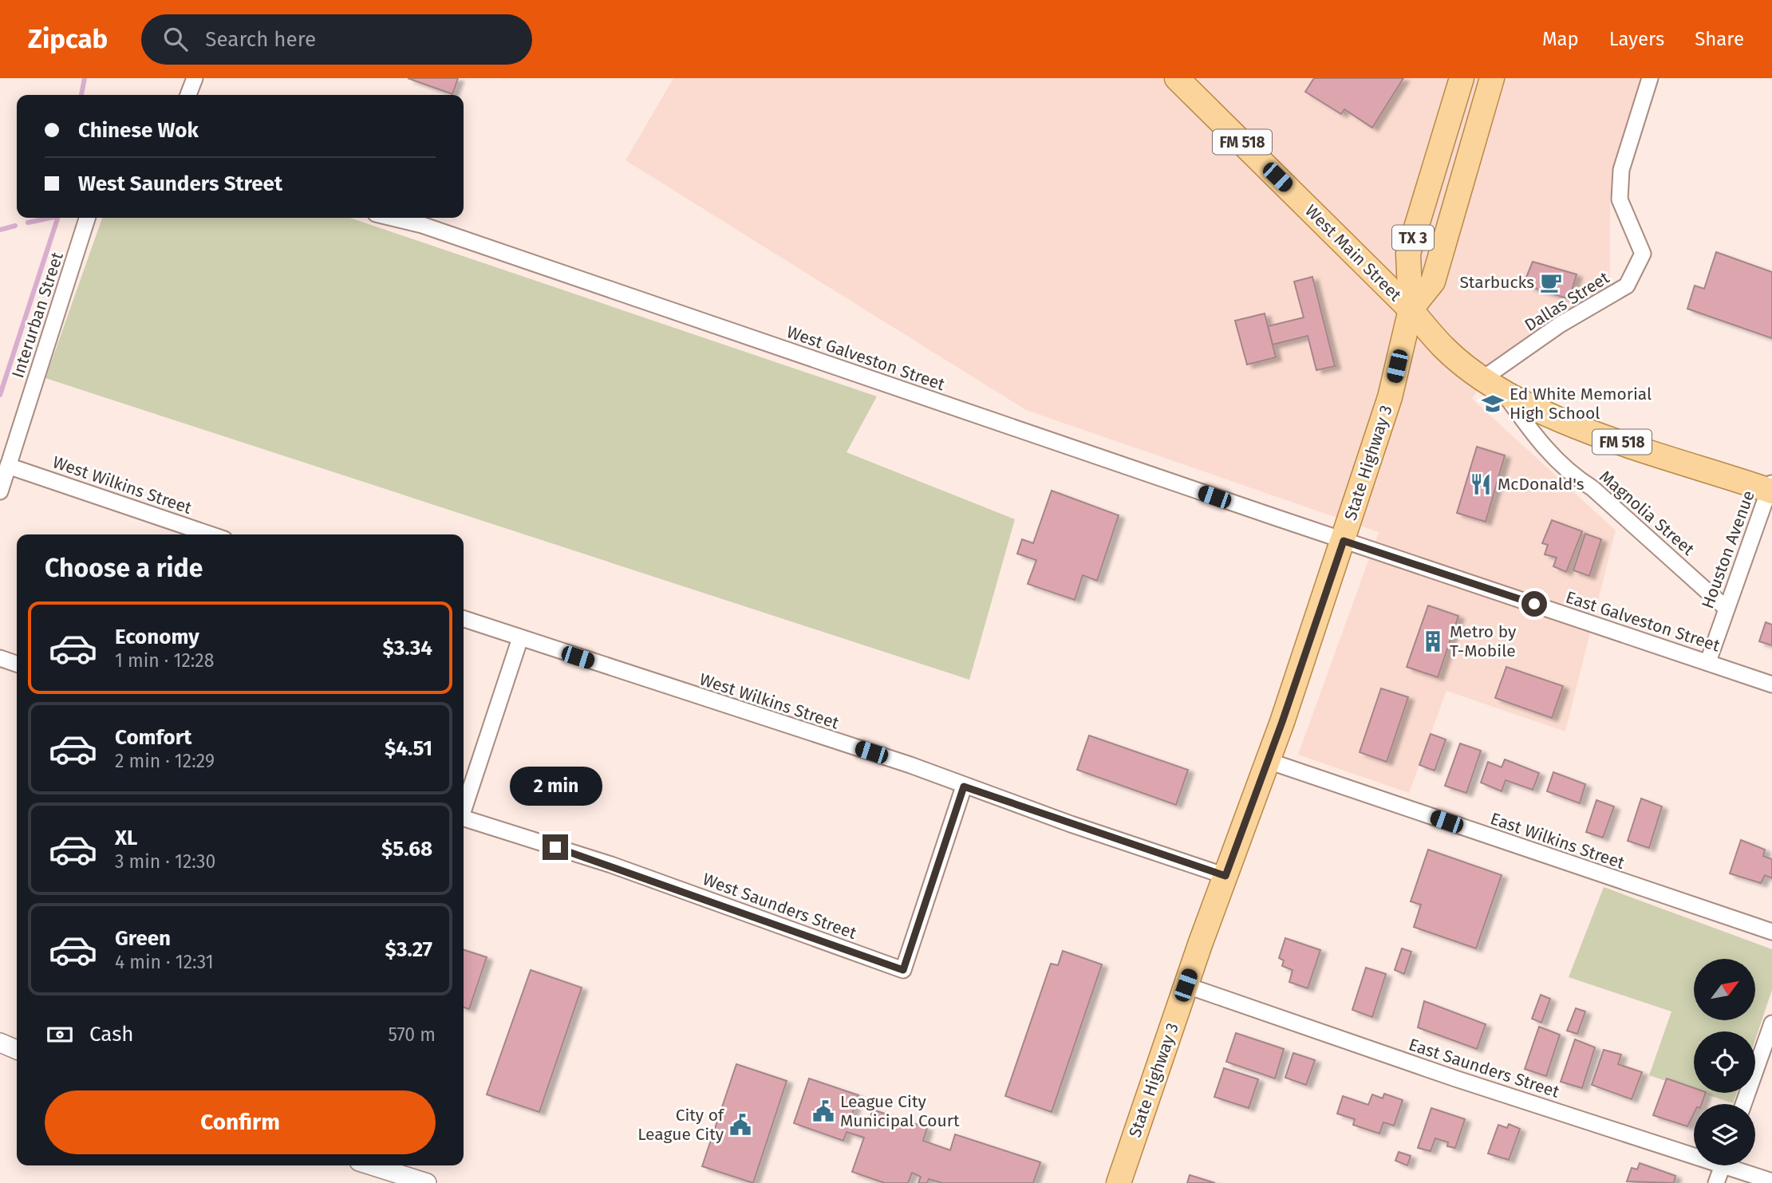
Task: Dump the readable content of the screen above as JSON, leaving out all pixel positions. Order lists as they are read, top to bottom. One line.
{"streets":{"main road":["FM 518","TX 3","West Main Street","State Highway 3"],"street":["Dallas Street","Interurban Street","West Galveston Street","West Wilkins Street","Magnolia Street","Houston Avenue","East Galveston Street","East Wilkins Street","West Saunders Street","East Saunders Street"]},"crossings":[["FM 518","West Main Street"],["FM 518","Dallas Street"],["FM 518","State Highway 3"],["FM 518","Magnolia Street"],["FM 518","Houston Avenue"],["West Main Street","State Highway 3"],["Interurban Street","West Wilkins Street"],["West Galveston Street","State Highway 3"],["West Galveston Street","East Galveston Street"],["State Highway 3","West Wilkins Street"],["State Highway 3","East Galveston Street"],["State Highway 3","East Wilkins Street"],["State Highway 3","East Saunders Street"],["West Wilkins Street","West Saunders Street"],["Magnolia Street","Houston Avenue"],["Houston Avenue","East Galveston Street"]],"places":{"cafe":["Starbucks"],"school or university":["Ed White Memorial High School"],"restaurant":["McDonald's"],"building":["Metro by T-Mobile"],"public building":["League City Municipal Court","City of League City"]},"north":"top right","page":{"header":"Zipcab","search":"Search here","nav":["Map","Layers","Share"],"banner":["Chinese Wok","West Saunders Street"],"heading":"Choose a ride","list":[{"name":"Economy","note":"1 min · 12:28","value":"$3.34"},{"name":"Comfort","note":"2 min · 12:29","value":"$4.51"},{"name":"XL","note":"3 min · 12:30","value":"$5.68"},{"name":"Green","note":"4 min · 12:31","value":"$3.27"}],"bubble":"2 min","pay":["Cash","570 m"],"buttons":"Confirm"}}
